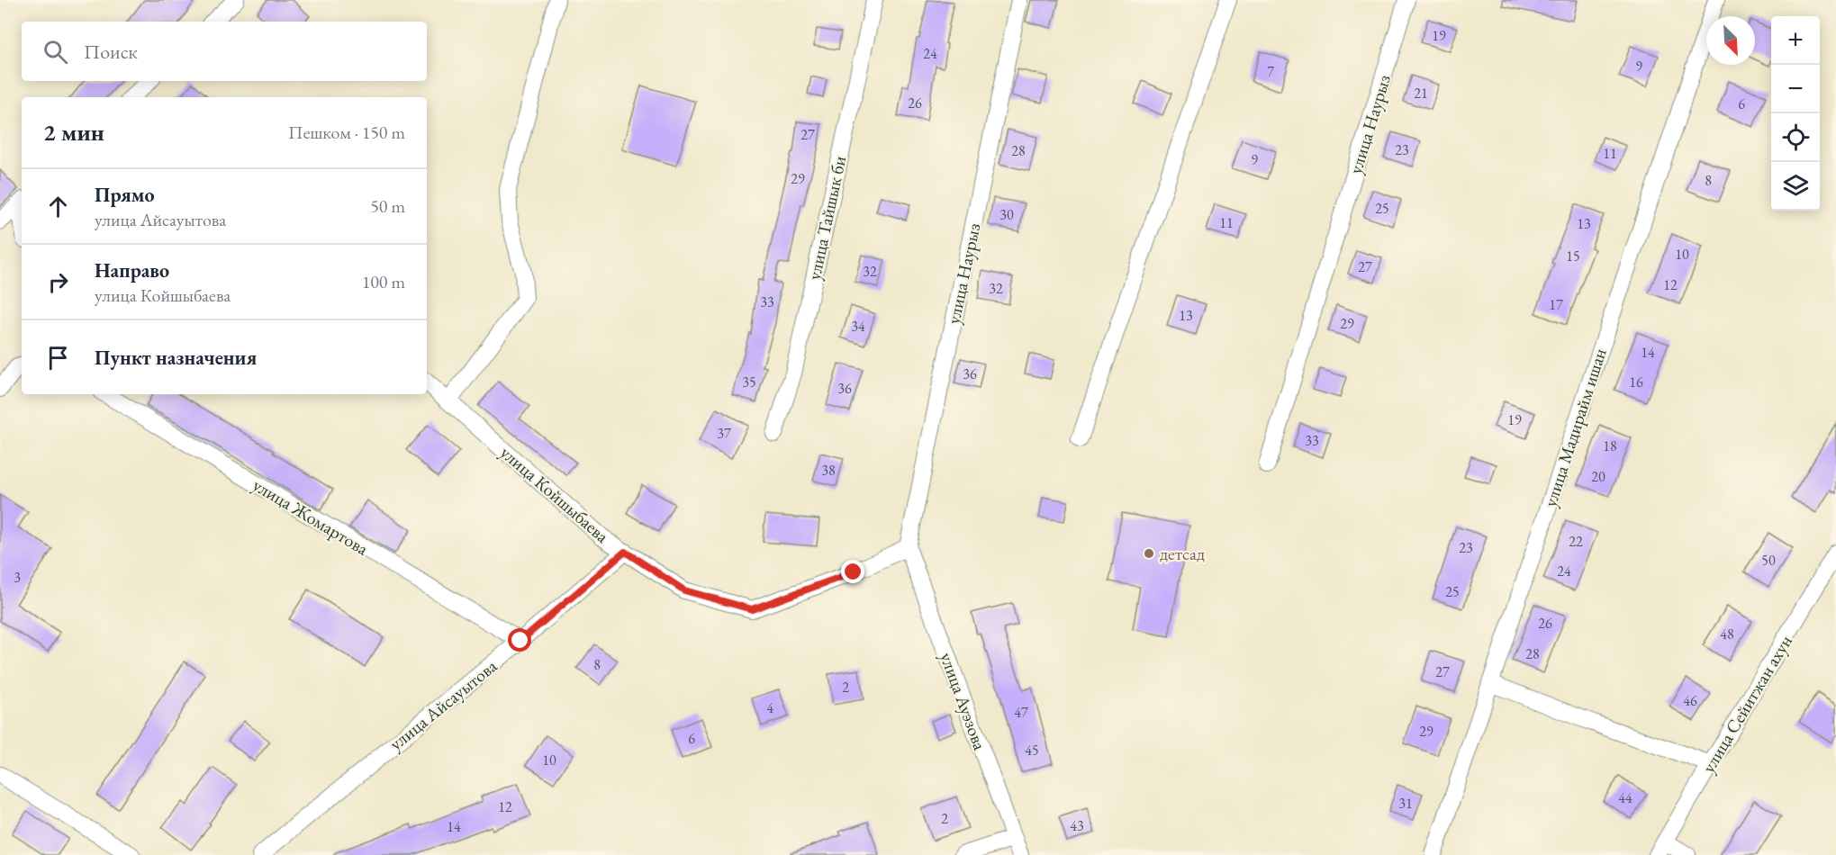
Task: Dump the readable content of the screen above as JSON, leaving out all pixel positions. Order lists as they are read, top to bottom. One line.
{"streets":{"street":["улица Наурыз","улица Тайшык би","улица Мадирайм ишан","улица Койшыбаева","улица Жомартова","улица Ауэзова","улица Сейитжан ахун","улица Айсауытова"]},"crossings":[["улица Наурыз","улица Койшыбаева"],["улица Наурыз","улица Ауэзова"],["улица Койшыбаева","улица Ауэзова"],["улица Койшыбаева","улица Айсауытова"],["улица Жомартова","улица Айсауытова"]],"places":["детсад"],"house_numbers":["19","24","9","7","21","26","6","27","23","28","11","9","29","8","25","30","11","13","10","15","27","32","12","32","33","17","13","29","34","14","36","35","16","36","19","37","33","18","38","20","22","23","50","24","3","25","26","48","28","8","27","2","46","4","47","29","6","45","10","44","31","12","2","43","14"],"north":"bottom right","page":{"map_buttons":["+","−"],"search":"Поиск","heading":["2 мин","Пешком · 150 m"],"list":[["Прямо","улица Айсауытова","50 m"],["Направо","улица Койшыбаева","100 m"],"Пункт назначения"]}}
